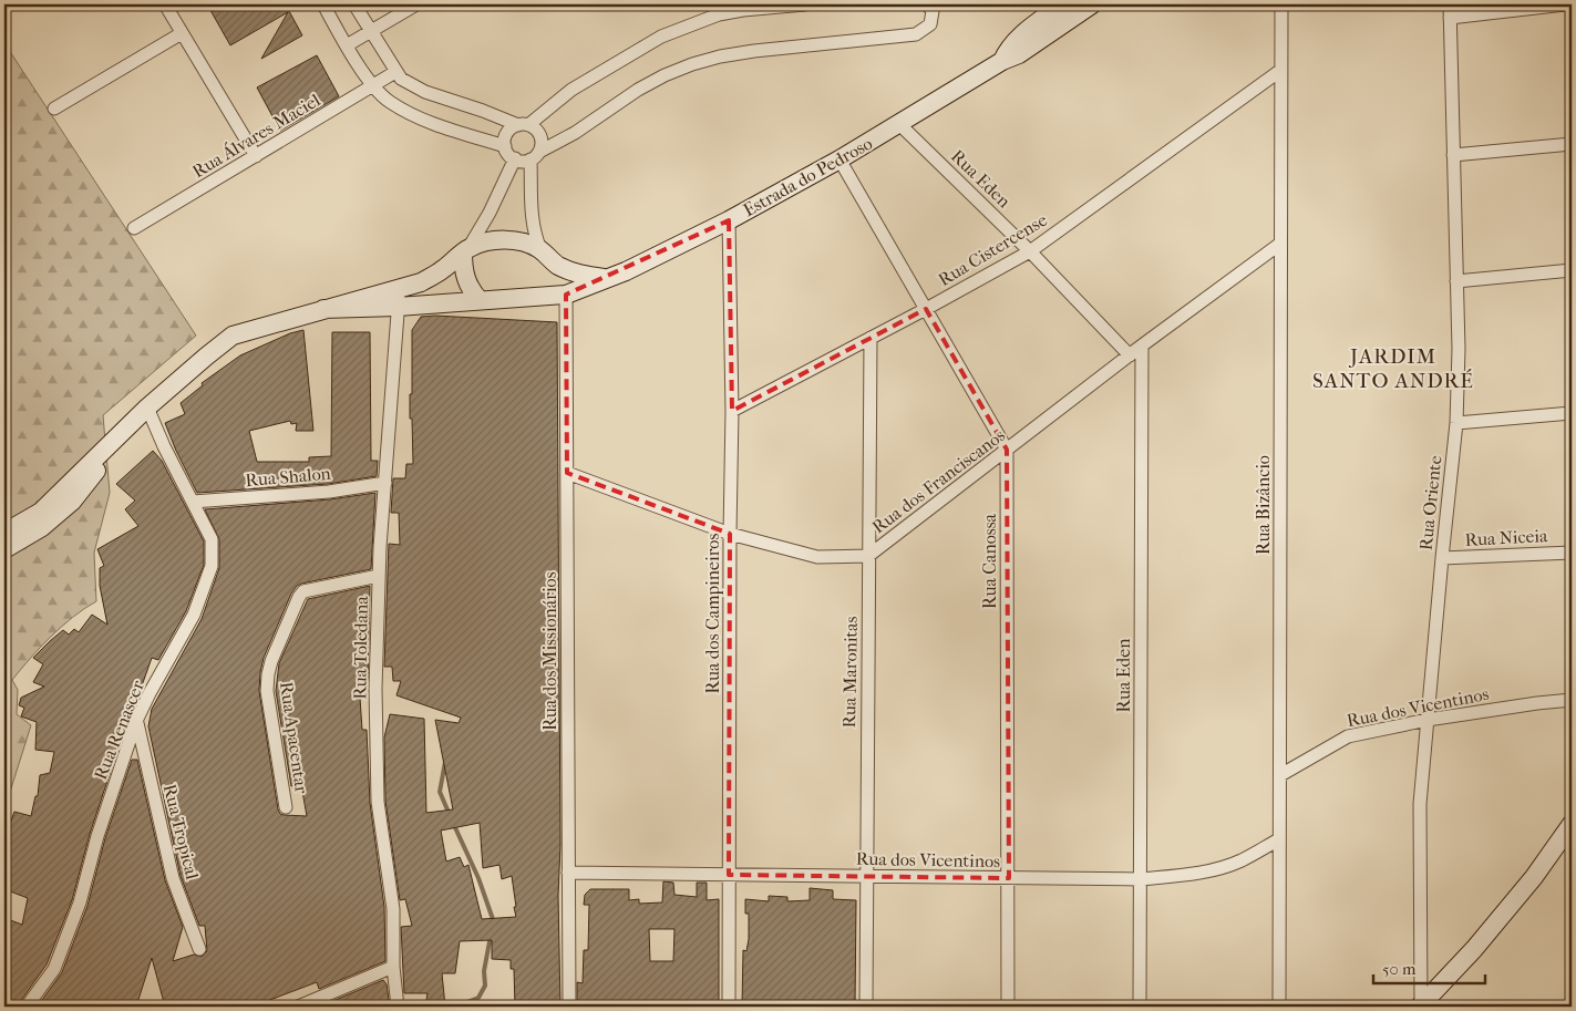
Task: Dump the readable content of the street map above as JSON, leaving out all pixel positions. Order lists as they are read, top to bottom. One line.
{"streets":{"main road":["Estrada do Pedroso"],"street":["Rua Álvares Maciel","Rua Eden","Rua Cistercense","Rua Shalon","Rua dos Franciscanos","Rua Oriente","Rua Bizâncio","Rua Niceia","Rua Canossa","Rua dos Campineiros","Rua Toledana","Rua dos Missionários","Rua Maronitas","Rua dos Vicentinos","Rua Renascer","Rua Apacentar","Rua Tropical"]},"crossings":[["Estrada do Pedroso","Rua Eden"],["Estrada do Pedroso","Rua Canossa"],["Estrada do Pedroso","Rua dos Campineiros"],["Estrada do Pedroso","Rua Toledana"],["Estrada do Pedroso","Rua dos Missionários"],["Estrada do Pedroso","Rua Renascer"],["Rua Eden","Rua Cistercense"],["Rua Eden","Rua dos Franciscanos"],["Rua Eden","Rua dos Vicentinos"],["Rua Cistercense","Rua Bizâncio"],["Rua Cistercense","Rua Canossa"],["Rua Cistercense","Rua dos Campineiros"],["Rua Cistercense","Rua Maronitas"],["Rua Shalon","Rua Toledana"],["Rua Shalon","Rua Renascer"],["Rua dos Franciscanos","Rua Bizâncio"],["Rua dos Franciscanos","Rua Canossa"],["Rua dos Franciscanos","Rua dos Campineiros"],["Rua dos Franciscanos","Rua dos Missionários"],["Rua dos Franciscanos","Rua Maronitas"],["Rua Oriente","Rua Niceia"],["Rua Oriente","Rua dos Vicentinos"],["Rua Bizâncio","Rua dos Vicentinos"],["Rua Canossa","Rua dos Vicentinos"],["Rua dos Campineiros","Rua dos Vicentinos"],["Rua Toledana","Rua Apacentar"],["Rua dos Missionários","Rua dos Vicentinos"],["Rua Maronitas","Rua dos Vicentinos"],["Rua Renascer","Rua Tropical"]],"districts":["JARDIM SANTO ANDRÉ"],"scale_bar":"50 m"}
